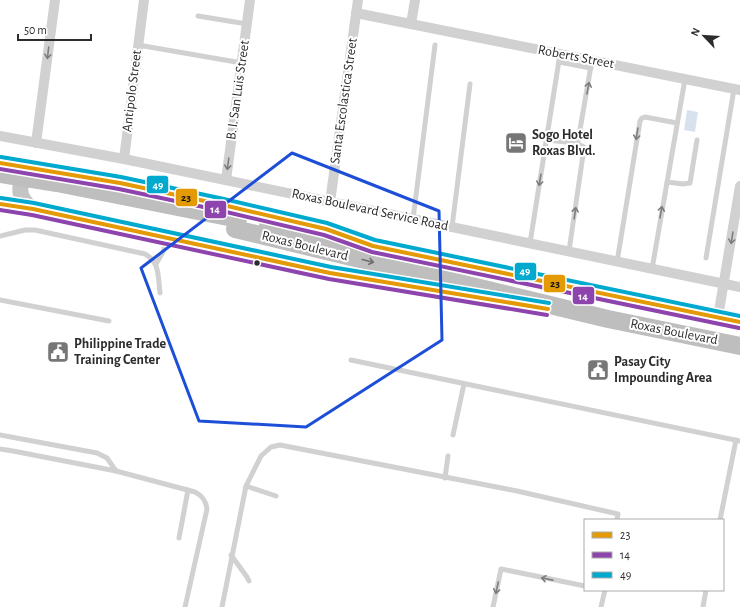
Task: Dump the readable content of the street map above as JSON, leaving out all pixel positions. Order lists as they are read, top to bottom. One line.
{"streets":{"highway":["Roxas Boulevard"],"street":["Roberts Street","B. I. San Luis Street","Antipolo Street","Santa Escolastica Street","Roxas Boulevard Service Road"]},"crossings":[["Roberts Street","Santa Escolastica Street"],["B. I. San Luis Street","Roxas Boulevard Service Road"],["Antipolo Street","Roxas Boulevard Service Road"],["Santa Escolastica Street","Roxas Boulevard Service Road"]],"one_way":["B. I. San Luis Street"],"places":{"hotel":["Sogo Hotel Roxas Blvd."],"public building":["Philippine Trade Training Center","Pasay City Impounding Area"]},"lines":["transit line 49","transit line 23","transit line 14"],"legend":["23","14","49"],"scale_bar":"50 m","north":"top left"}
